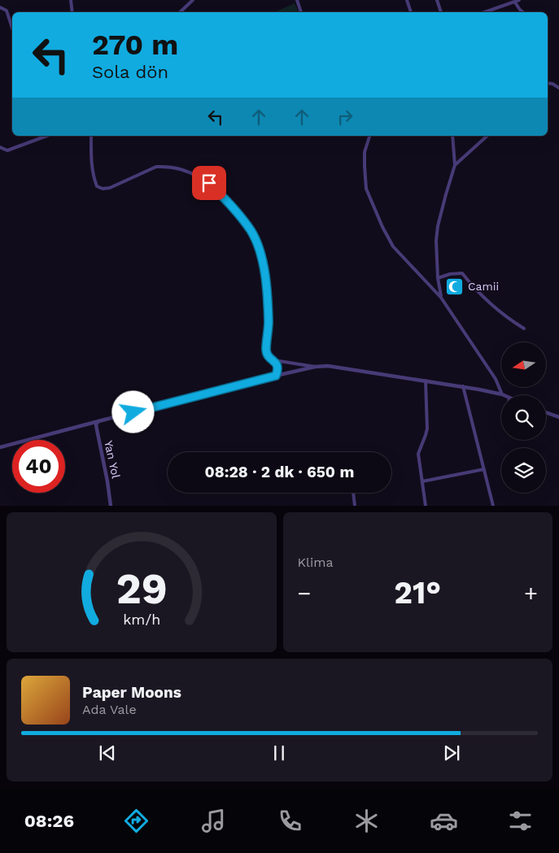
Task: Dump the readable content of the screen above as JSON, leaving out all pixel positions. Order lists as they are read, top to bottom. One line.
{"streets":{"street":["Yan Yol"]},"places":{"mosque":["Camii"]},"north":"left","page":{"turn":["270 m","Sola dön"],"limit":"40","trip":"08:28 · 2 dk · 650 m","tile":"Klima","heat":["−","21°","+"],"song":["Paper Moons","Ada Vale"],"tabs":"08:26","gauge":["29","km/h"]}}
